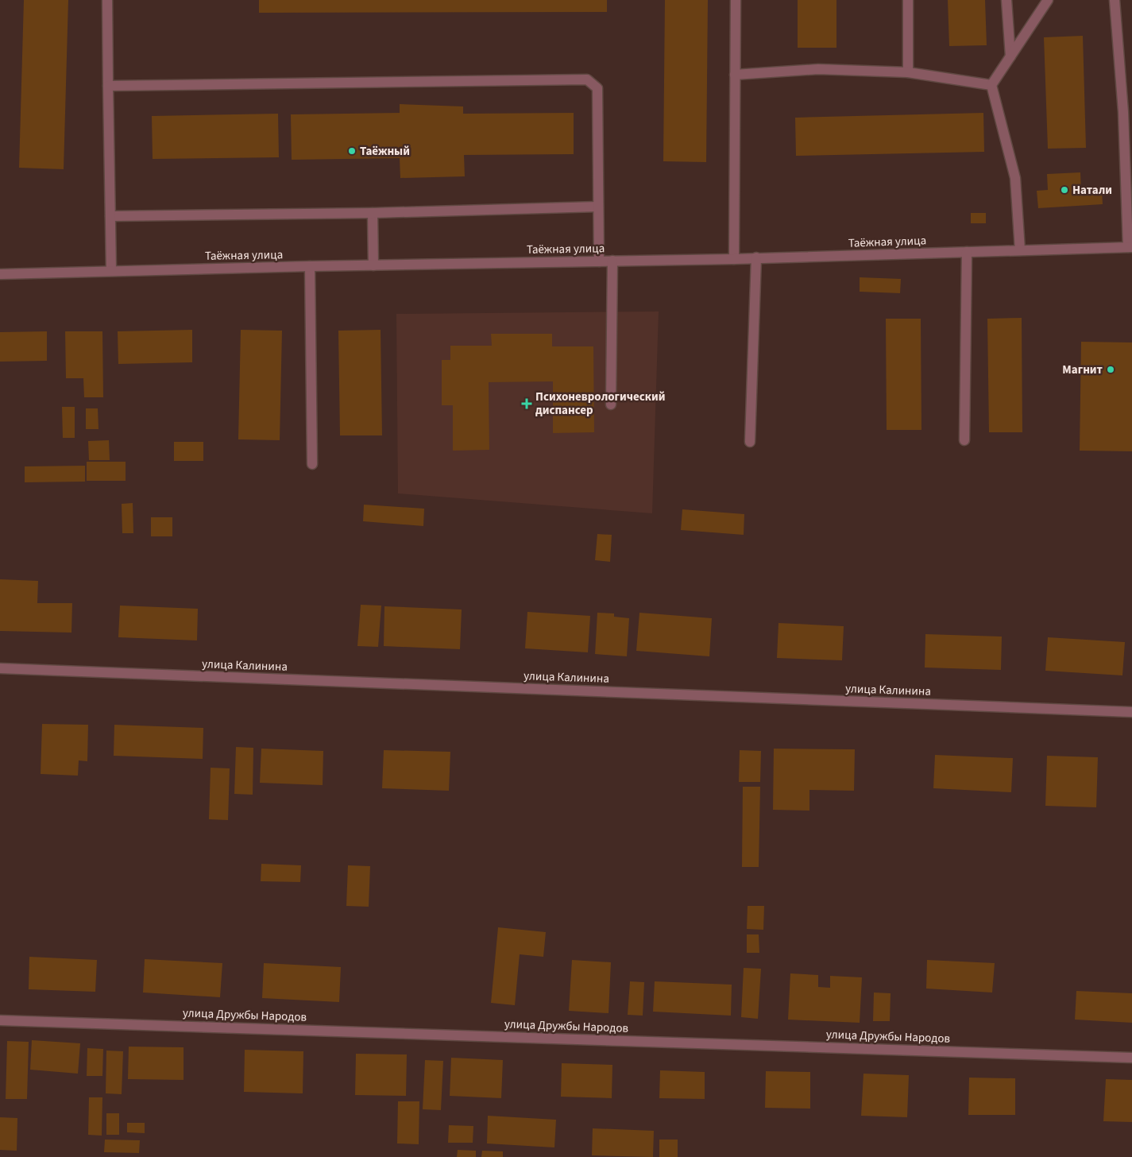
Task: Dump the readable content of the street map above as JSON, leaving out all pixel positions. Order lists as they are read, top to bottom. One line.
{"streets":{"street":["Таёжная улица","улица Калинина","улица Дружбы Народов"]},"places":{"other":["Таёжный","Натали","Магнит"],"health":["Психоневрологический диспансер"]}}
